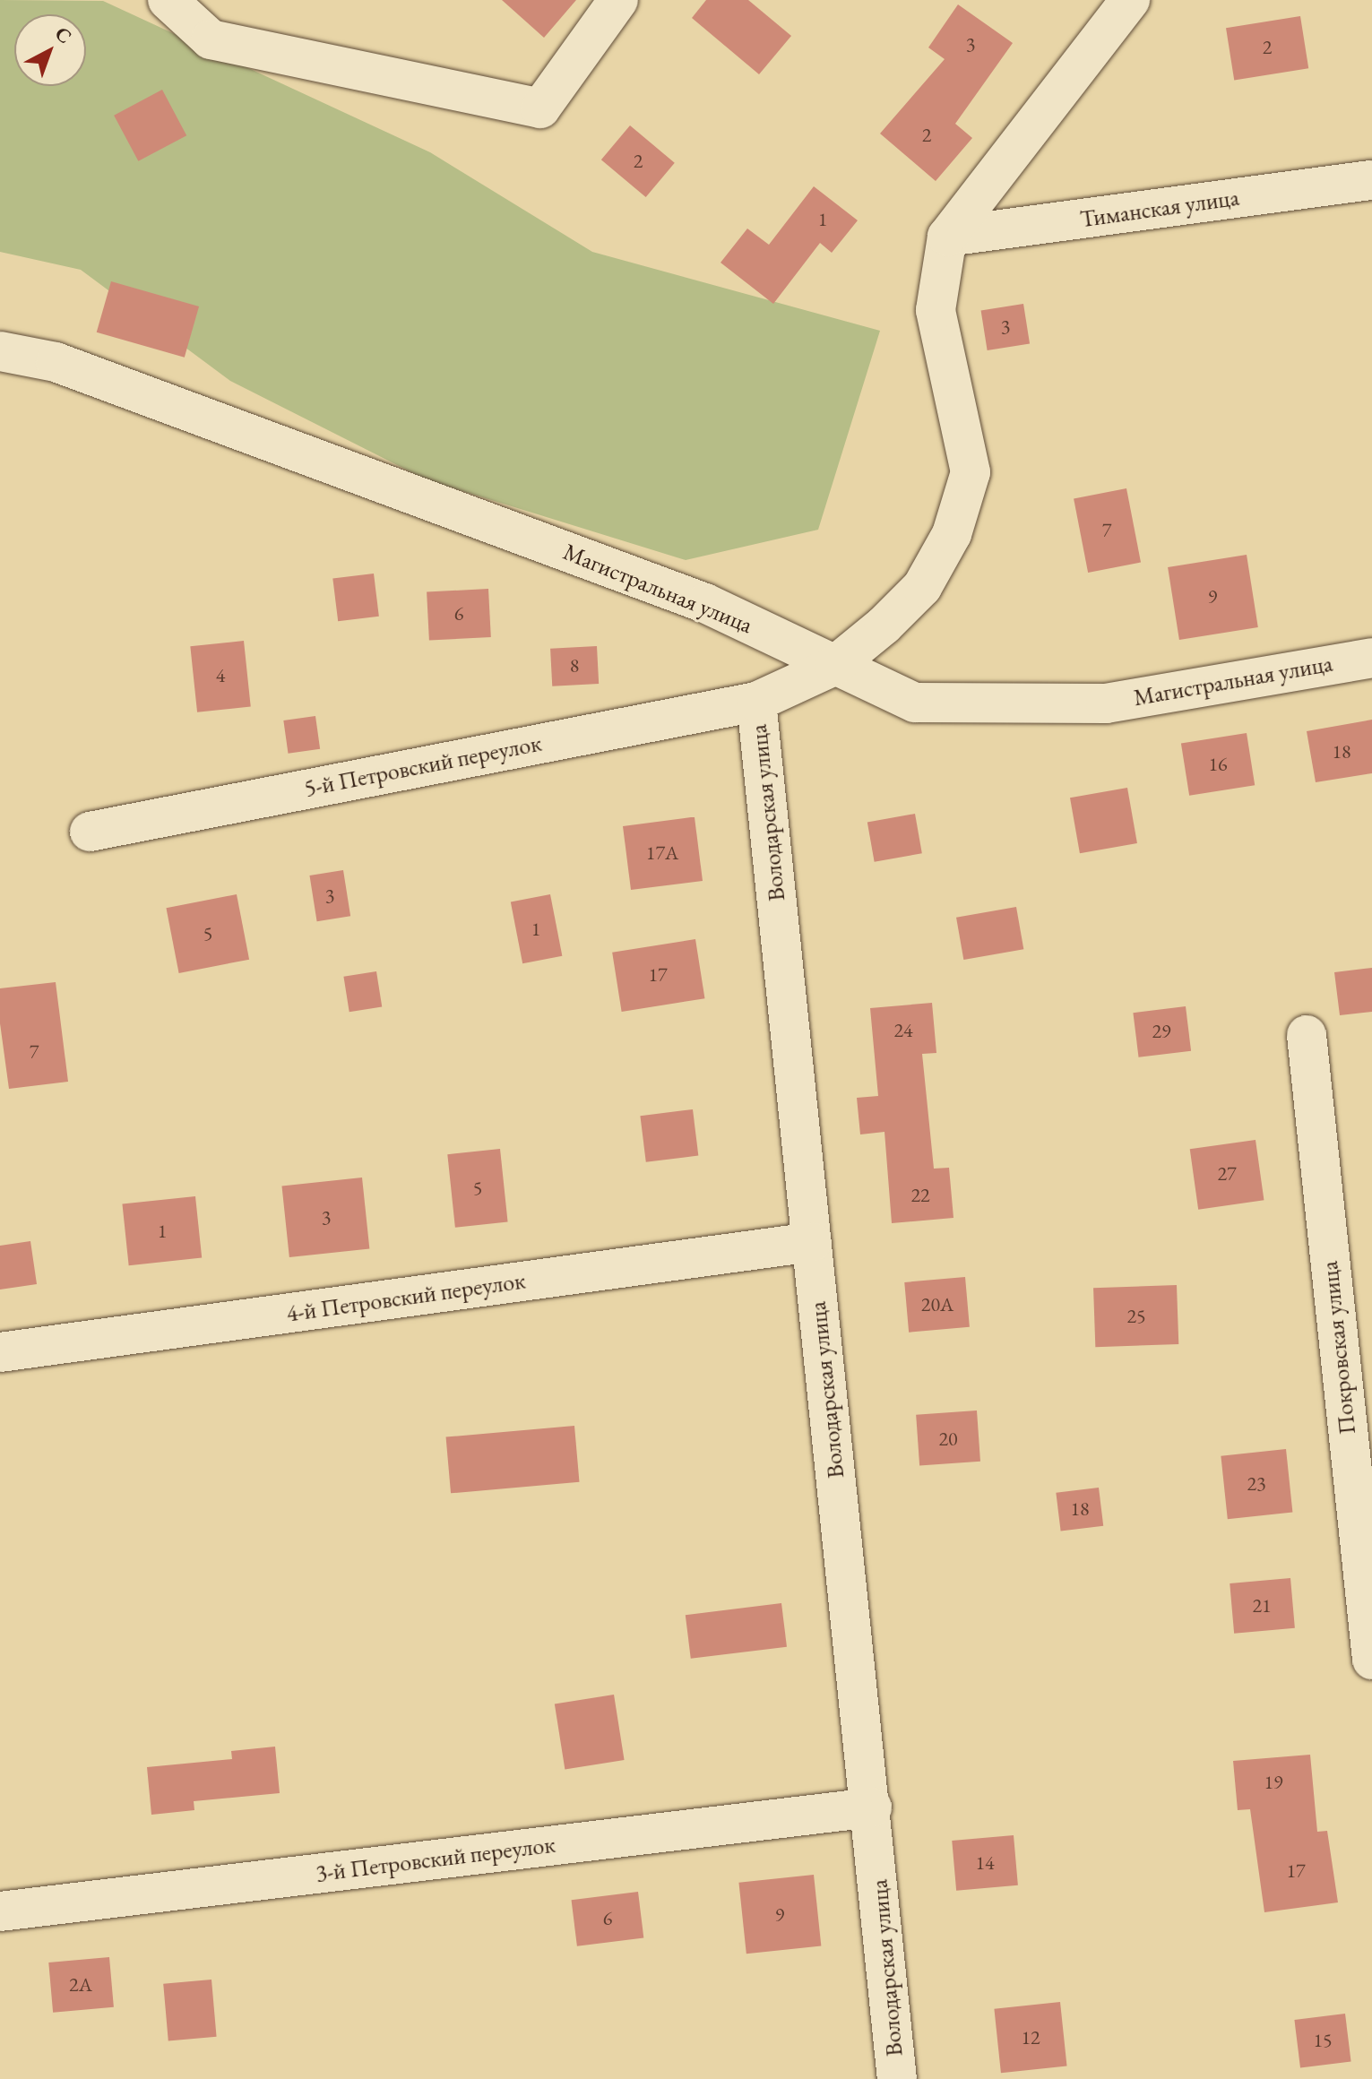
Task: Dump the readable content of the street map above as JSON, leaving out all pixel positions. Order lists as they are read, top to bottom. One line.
{"streets":{"street":["Тиманская улица","Магистральная улица","5-й Петровский переулок","Володарская улица","4-й Петровский переулок","Покровская улица","3-й Петровский переулок"]},"crossings":[["Тиманская улица","5-й Петровский переулок"],["Магистральная улица","5-й Петровский переулок"],["5-й Петровский переулок","Володарская улица"],["Володарская улица","4-й Петровский переулок"],["Володарская улица","3-й Петровский переулок"]],"house_numbers":["3","2","2","2","1","3","7","9","6","8","4","18","16","17А","3","1","5","17","24","29","7","27","5","22","3","1","20А","25","20","23","18","21","19","14","17","9","6","2А","12","15"],"north":"top right"}
